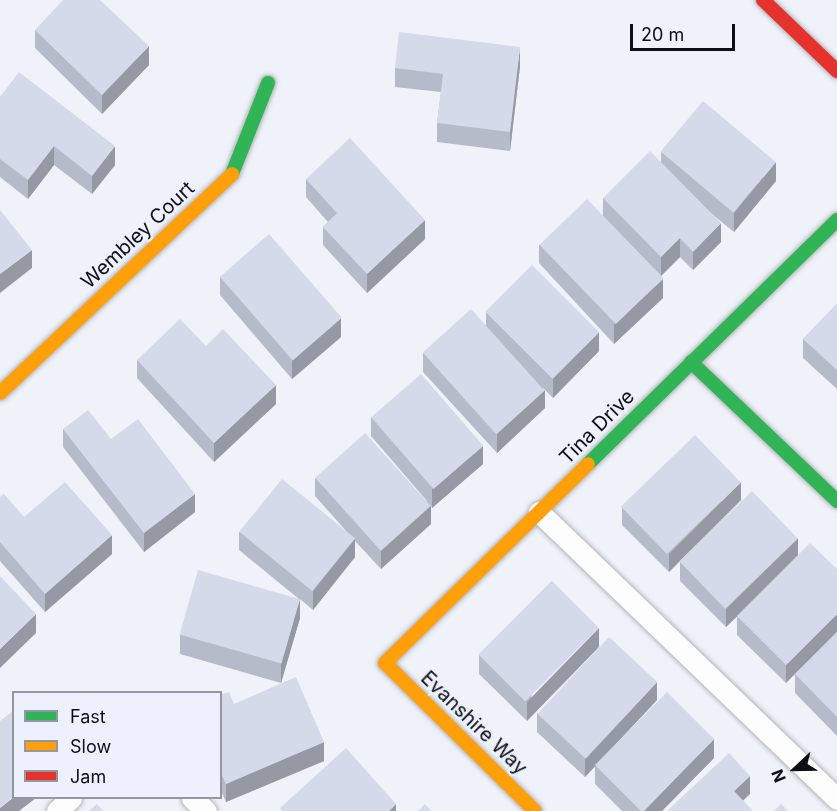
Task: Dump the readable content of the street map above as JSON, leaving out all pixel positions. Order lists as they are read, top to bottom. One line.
{"streets":{"street":["Wembley Court","Tina Drive","Evanshire Way"]},"crossings":[["Tina Drive","Evanshire Way"]],"legend":["Fast","Slow","Jam"],"scale_bar":"20 m","north":"left"}
